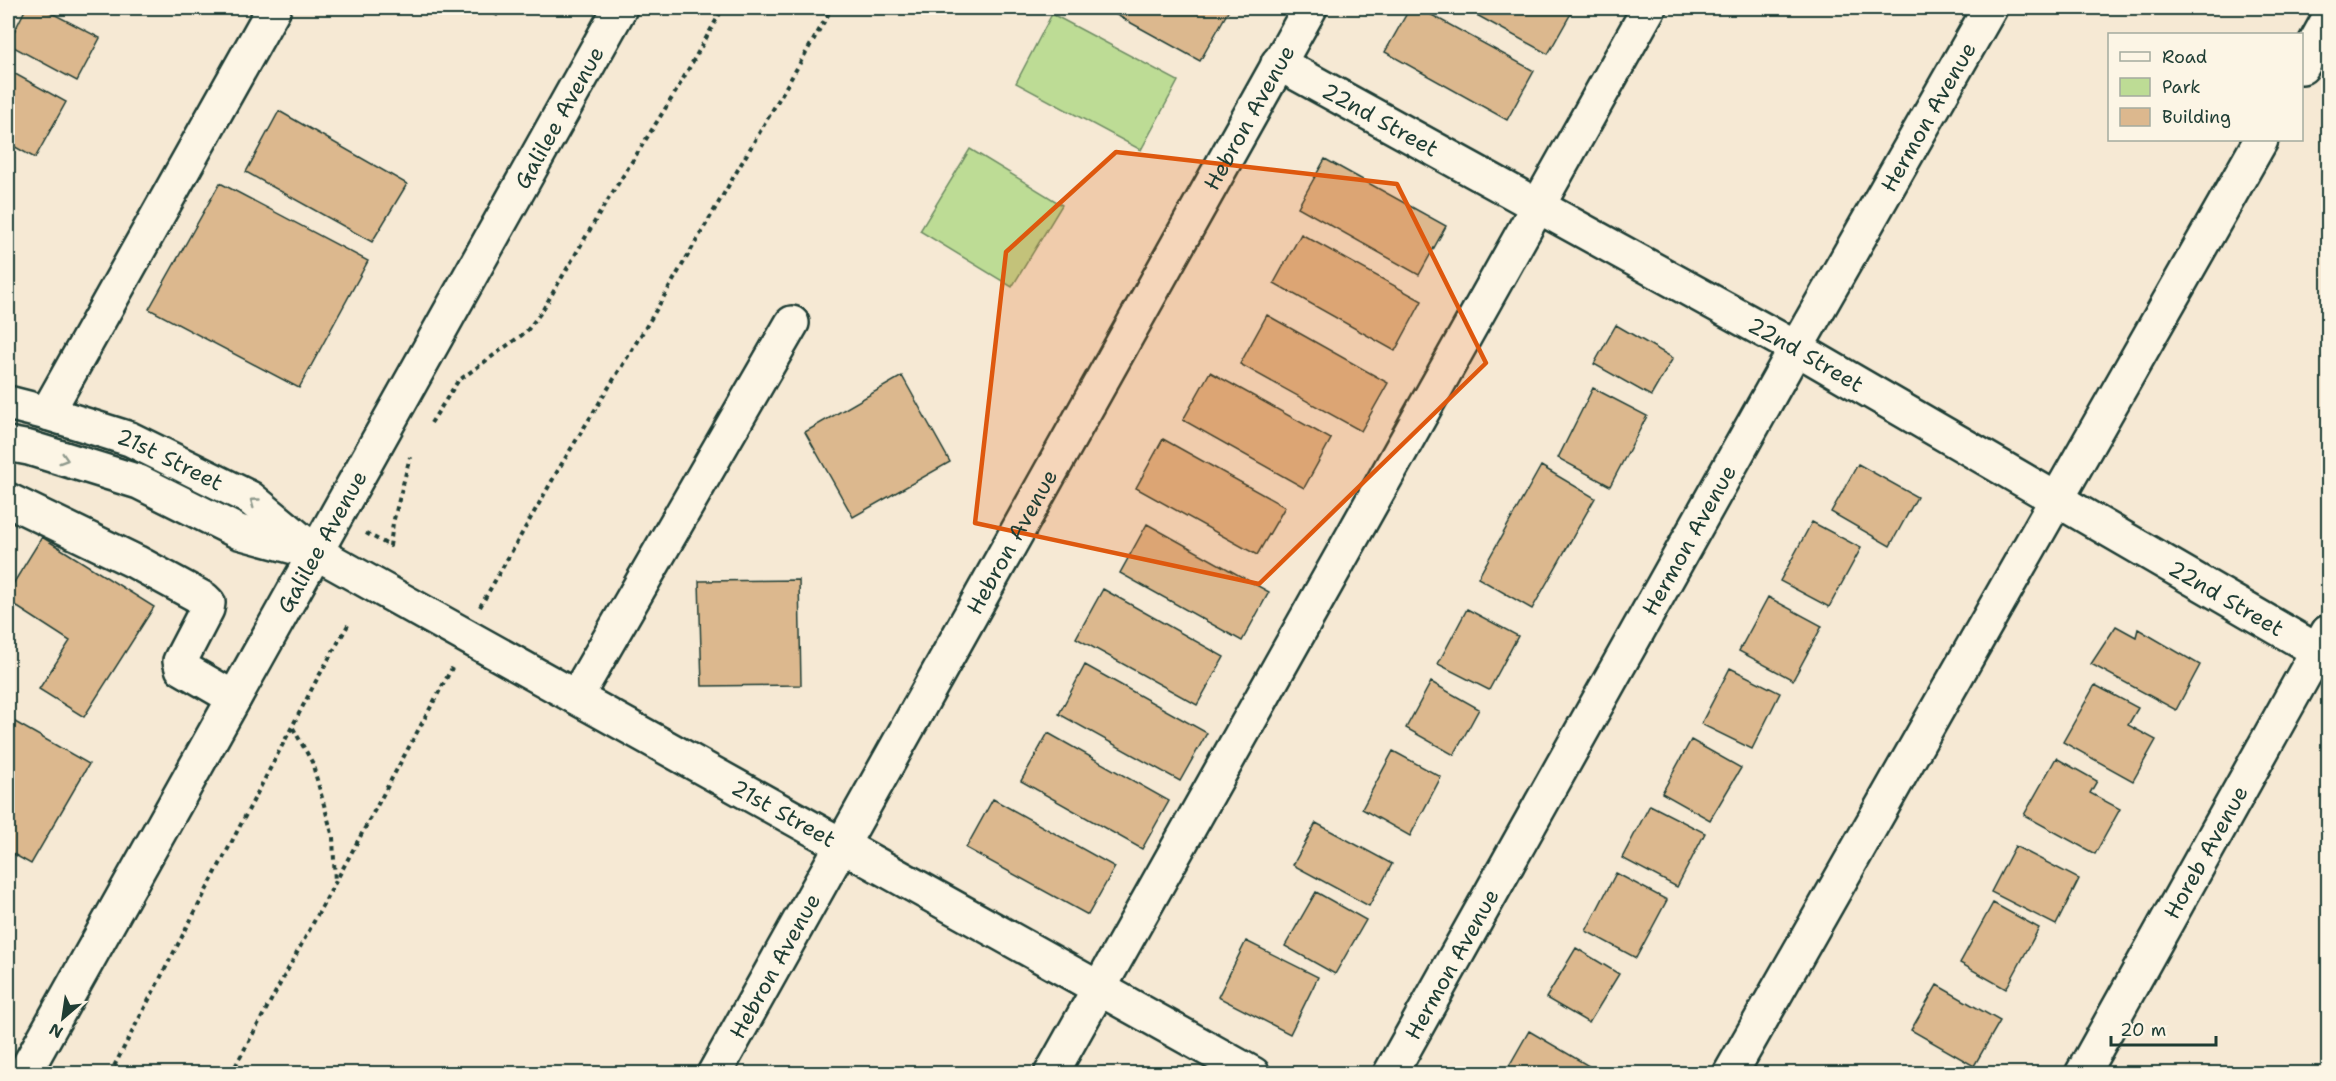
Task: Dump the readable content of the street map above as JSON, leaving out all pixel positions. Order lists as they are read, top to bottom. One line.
{"streets":{"street":["Galilee Avenue","Hebron Avenue","Hermon Avenue","22nd Street","21st Street","Horeb Avenue"]},"crossings":[["Galilee Avenue","21st Street"],["Hebron Avenue","22nd Street"],["Hebron Avenue","21st Street"],["Hermon Avenue","22nd Street"],["22nd Street","Horeb Avenue"]],"legend":["Road","Park","Building"],"scale_bar":"20 m","north":"bottom left"}
